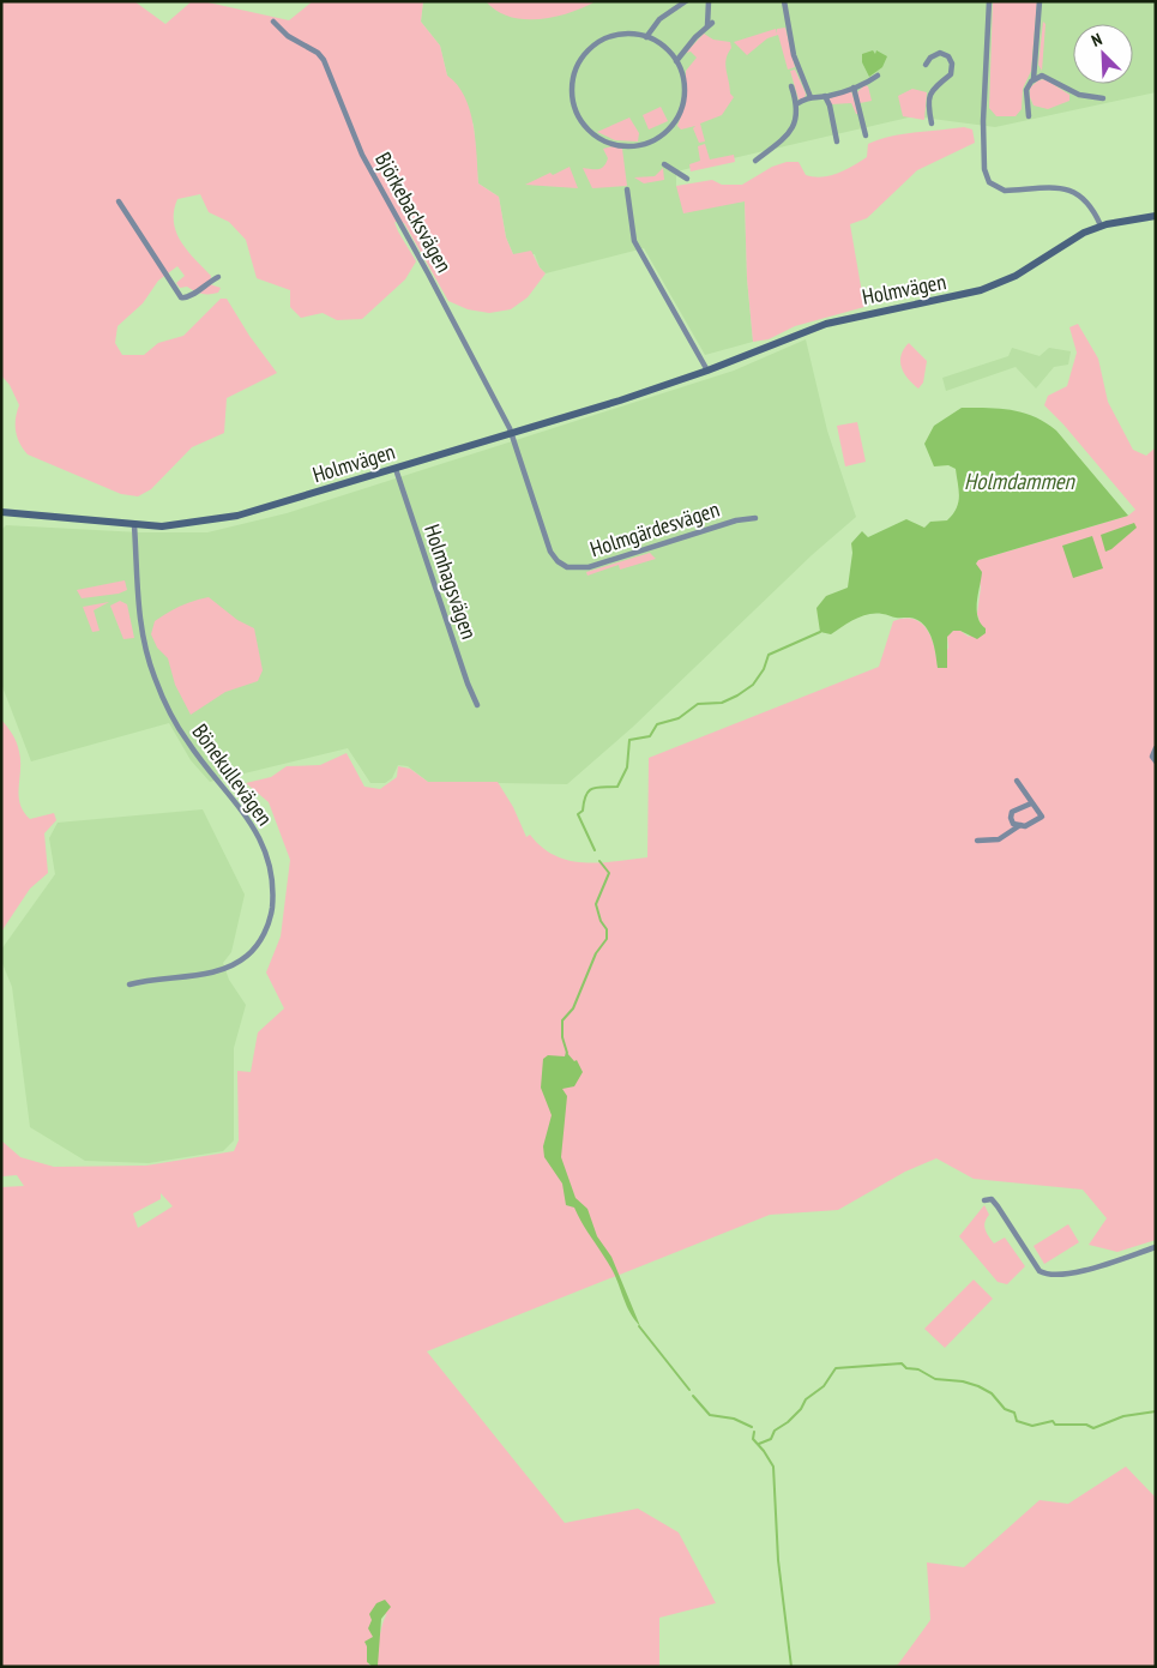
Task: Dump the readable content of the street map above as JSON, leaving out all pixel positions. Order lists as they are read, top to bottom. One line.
{"streets":{"street":["Björkebacksvägen","Holmvägen","Holmgärdesvägen","Holmhagsvägen","Bönekullevägen"]},"crossings":[["Björkebacksvägen","Holmvägen"],["Björkebacksvägen","Holmgärdesvägen"],["Holmvägen","Holmgärdesvägen"],["Holmvägen","Holmhagsvägen"],["Holmvägen","Bönekullevägen"]],"water":["Holmdammen"],"north":"top left"}
